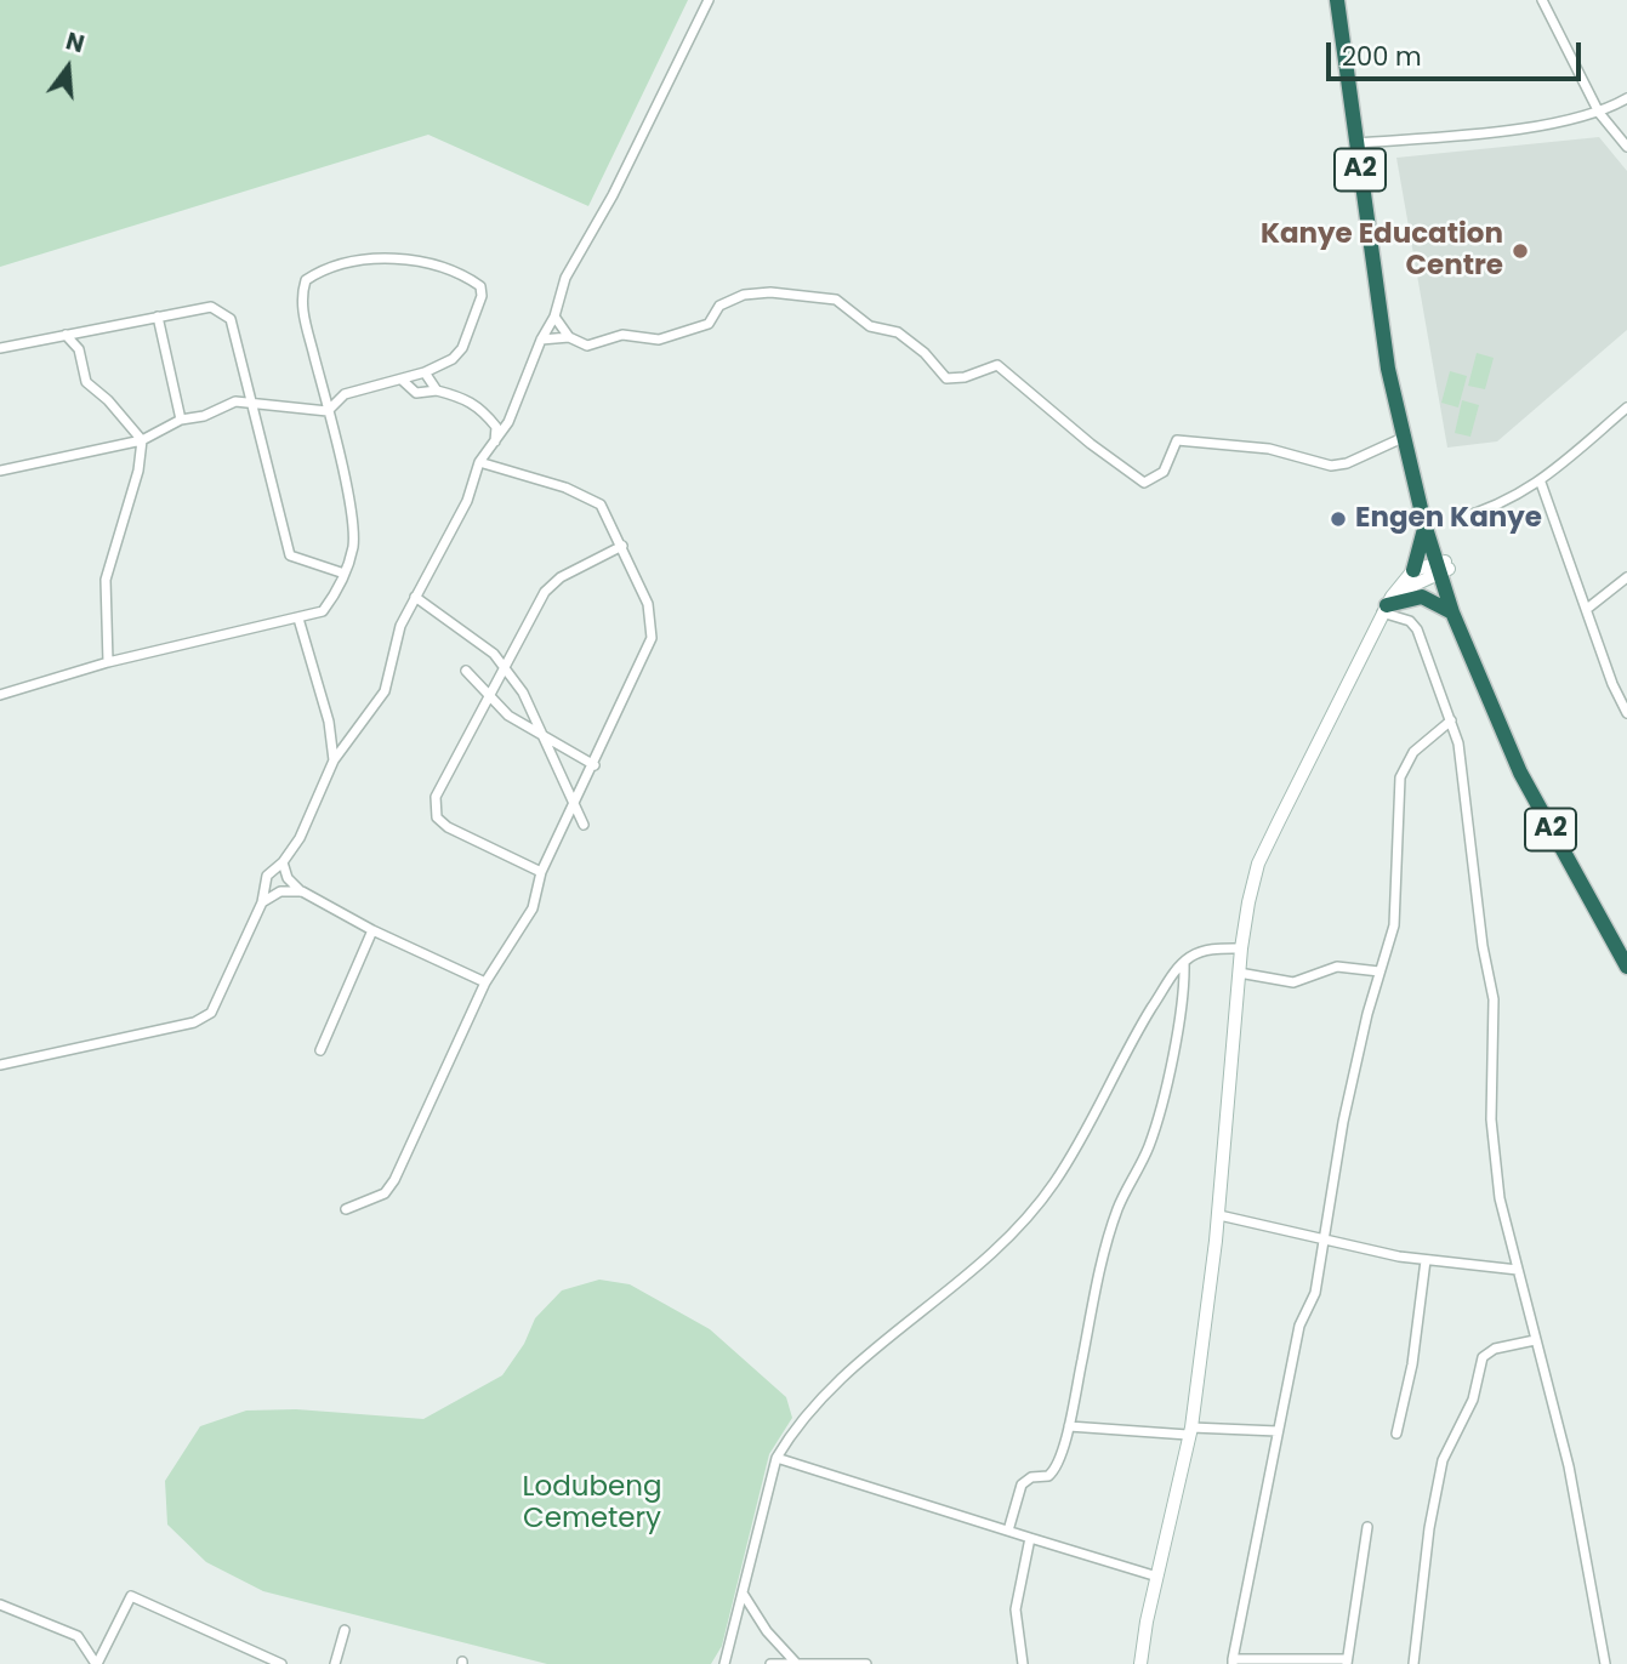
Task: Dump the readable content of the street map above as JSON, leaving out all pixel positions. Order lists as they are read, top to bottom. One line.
{"streets":{"highway":["A2"]},"parks":["Lodubeng Cemetery"],"places":["Kanye Education Centre","Engen Kanye"],"scale_bar":"200 m","north":"top"}
